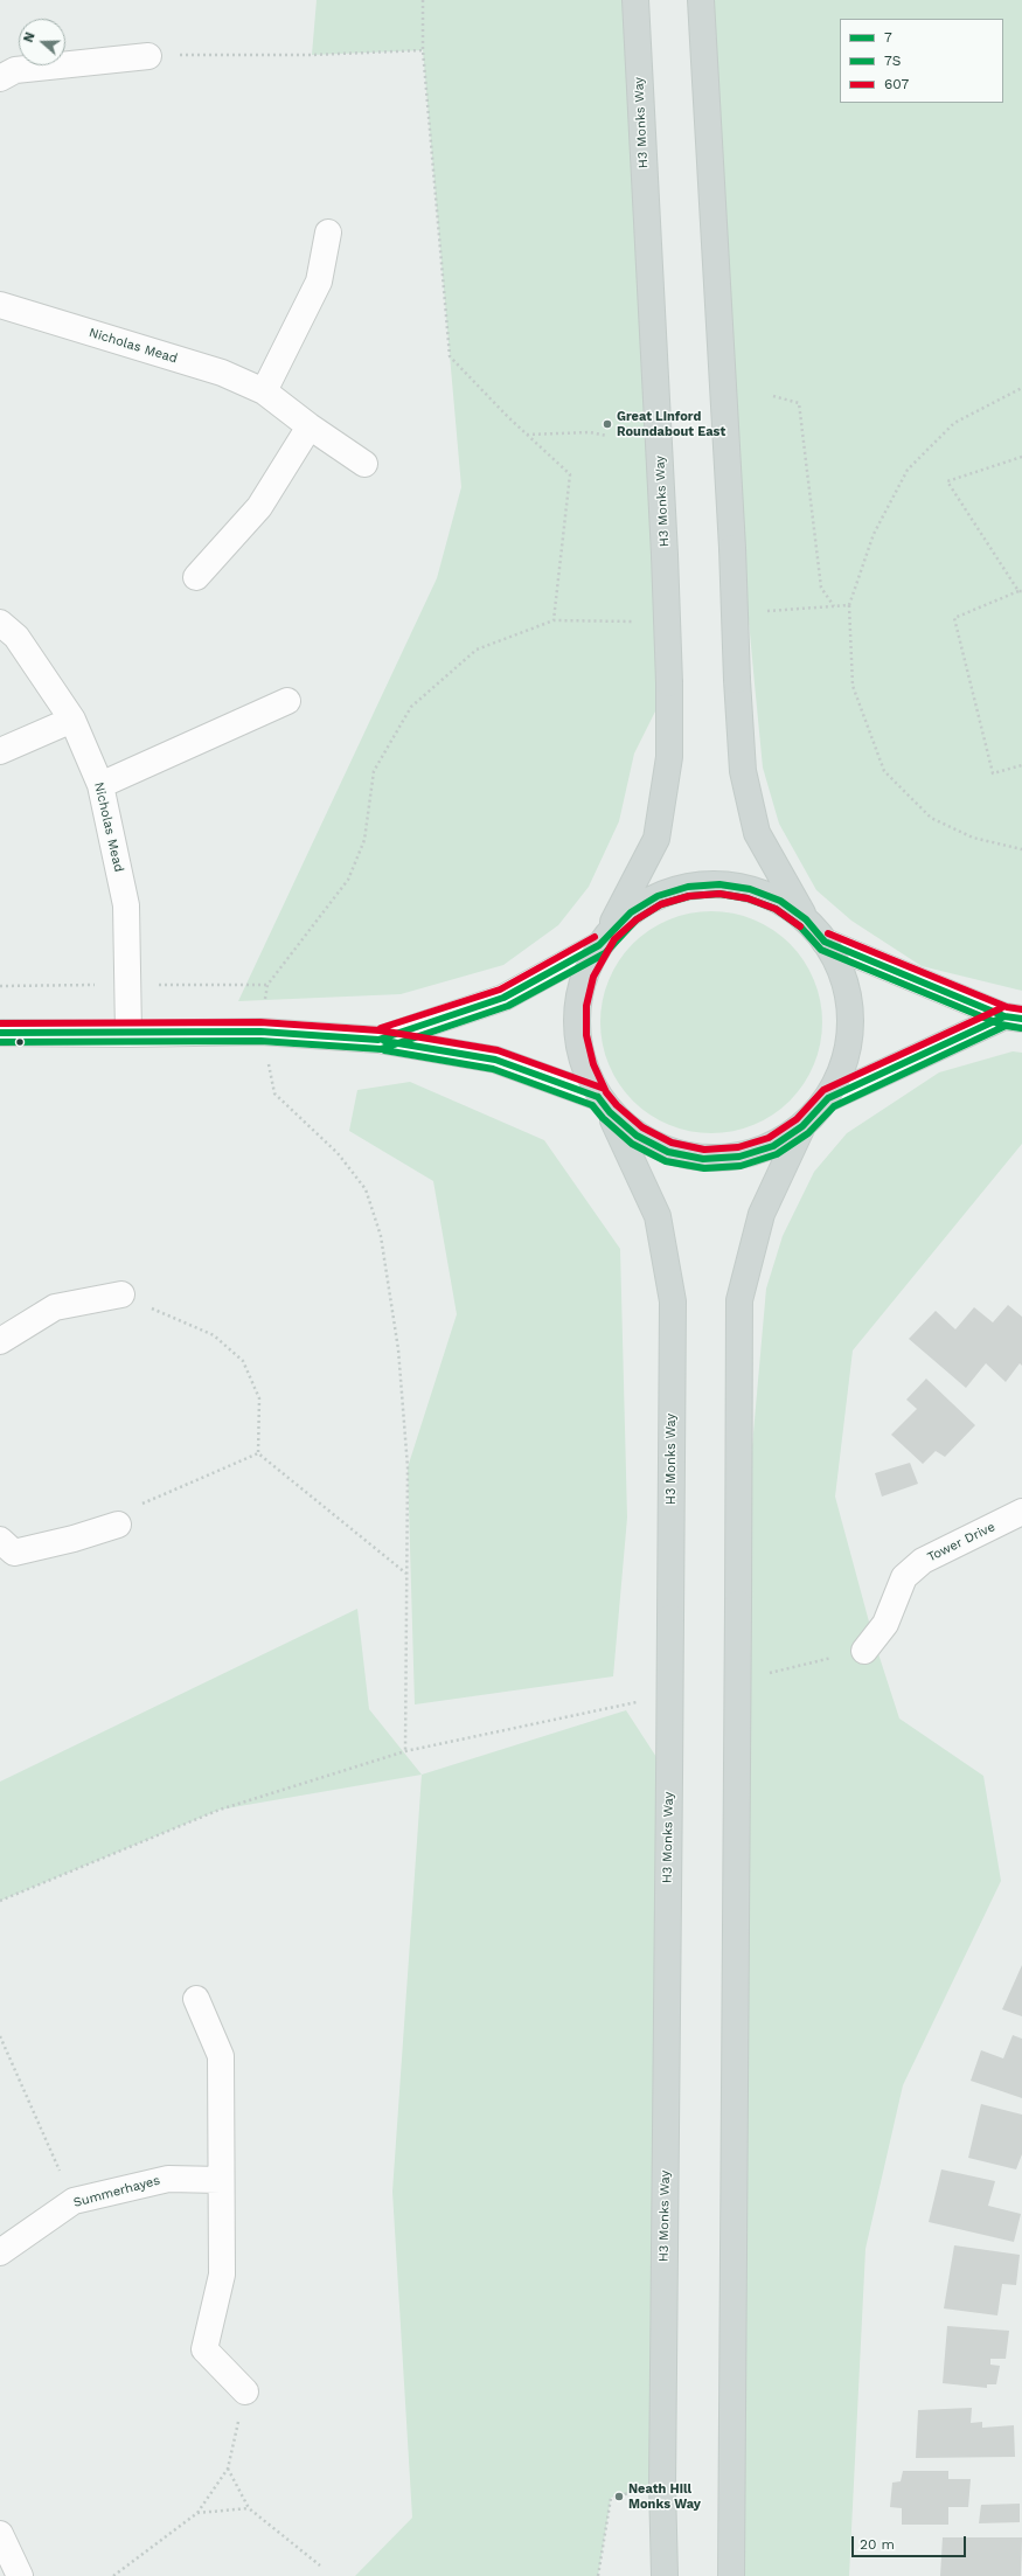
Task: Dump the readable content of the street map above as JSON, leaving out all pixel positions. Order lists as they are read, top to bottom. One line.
{"streets":{"main road":["H3 Monks Way"],"street":["Nicholas Mead","Tower Drive","Summerhayes"]},"places":["Great Linford Roundabout East","Neath Hill Monks Way"],"lines":["transit line 7","transit line 7S","transit line 607"],"legend":["7","7S","607"],"scale_bar":"20 m","north":"left"}
